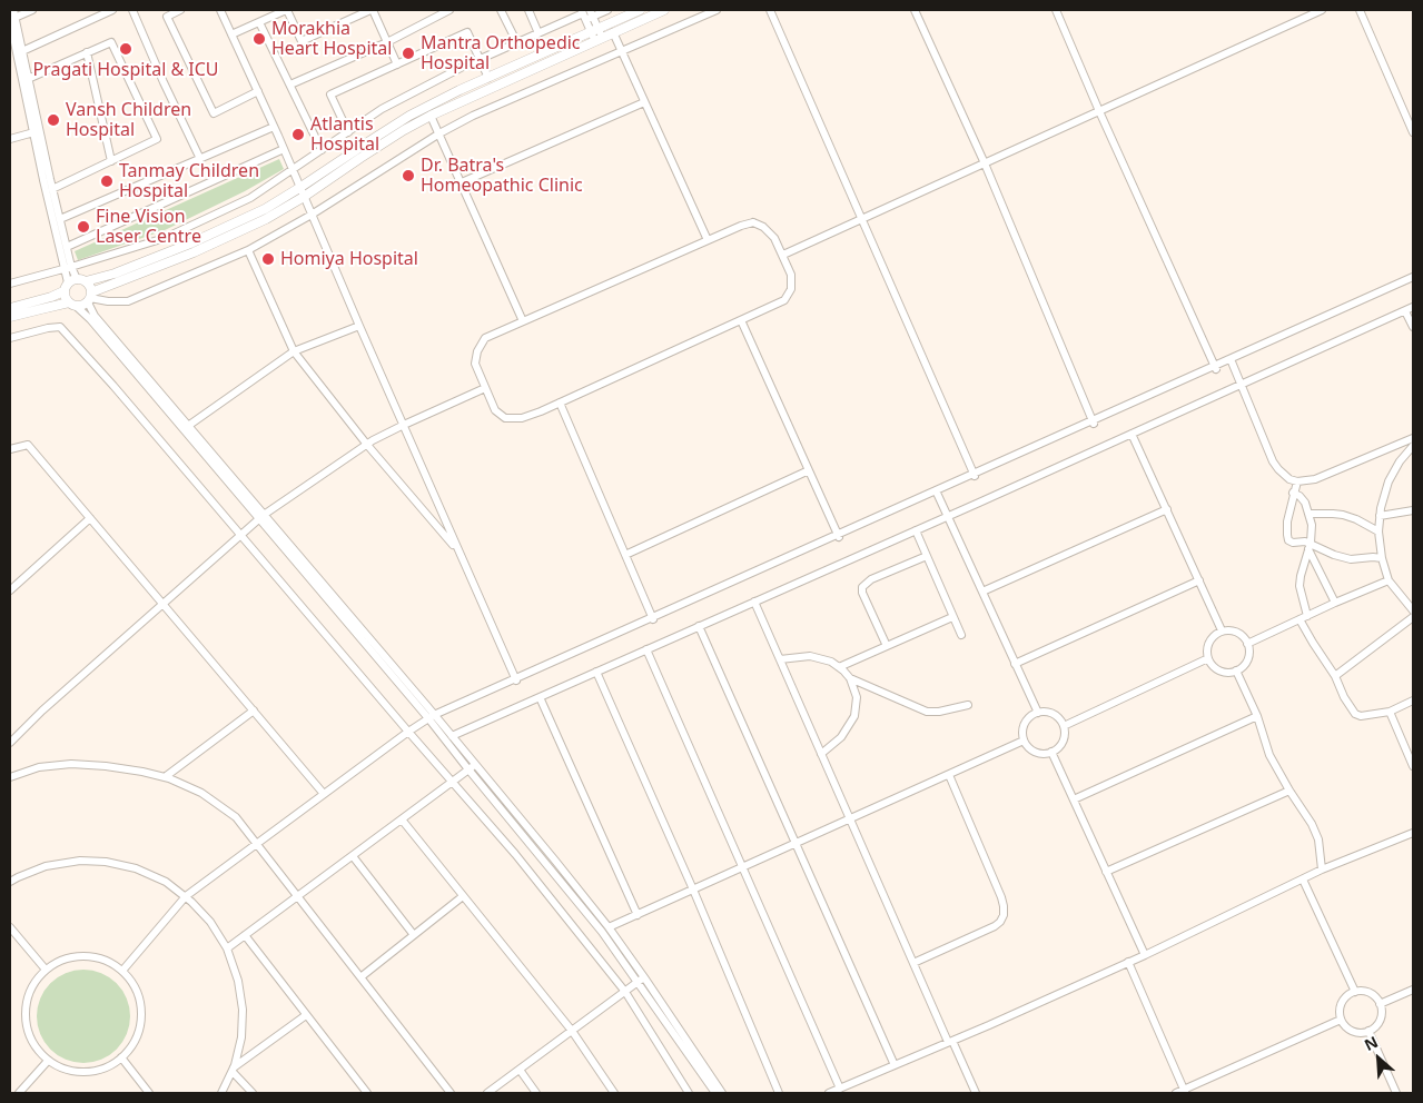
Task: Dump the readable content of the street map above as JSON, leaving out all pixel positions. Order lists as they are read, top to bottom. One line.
{"places":["Morakhia Heart Hospital","Pragati Hospital & ICU","Mantra Orthopedic Hospital","Vansh Children Hospital","Atlantis Hospital","Dr. Batra's Homeopathic Clinic","Tanmay Children Hospital","Fine Vision Laser Centre","Homiya Hospital"],"north":"top left"}
